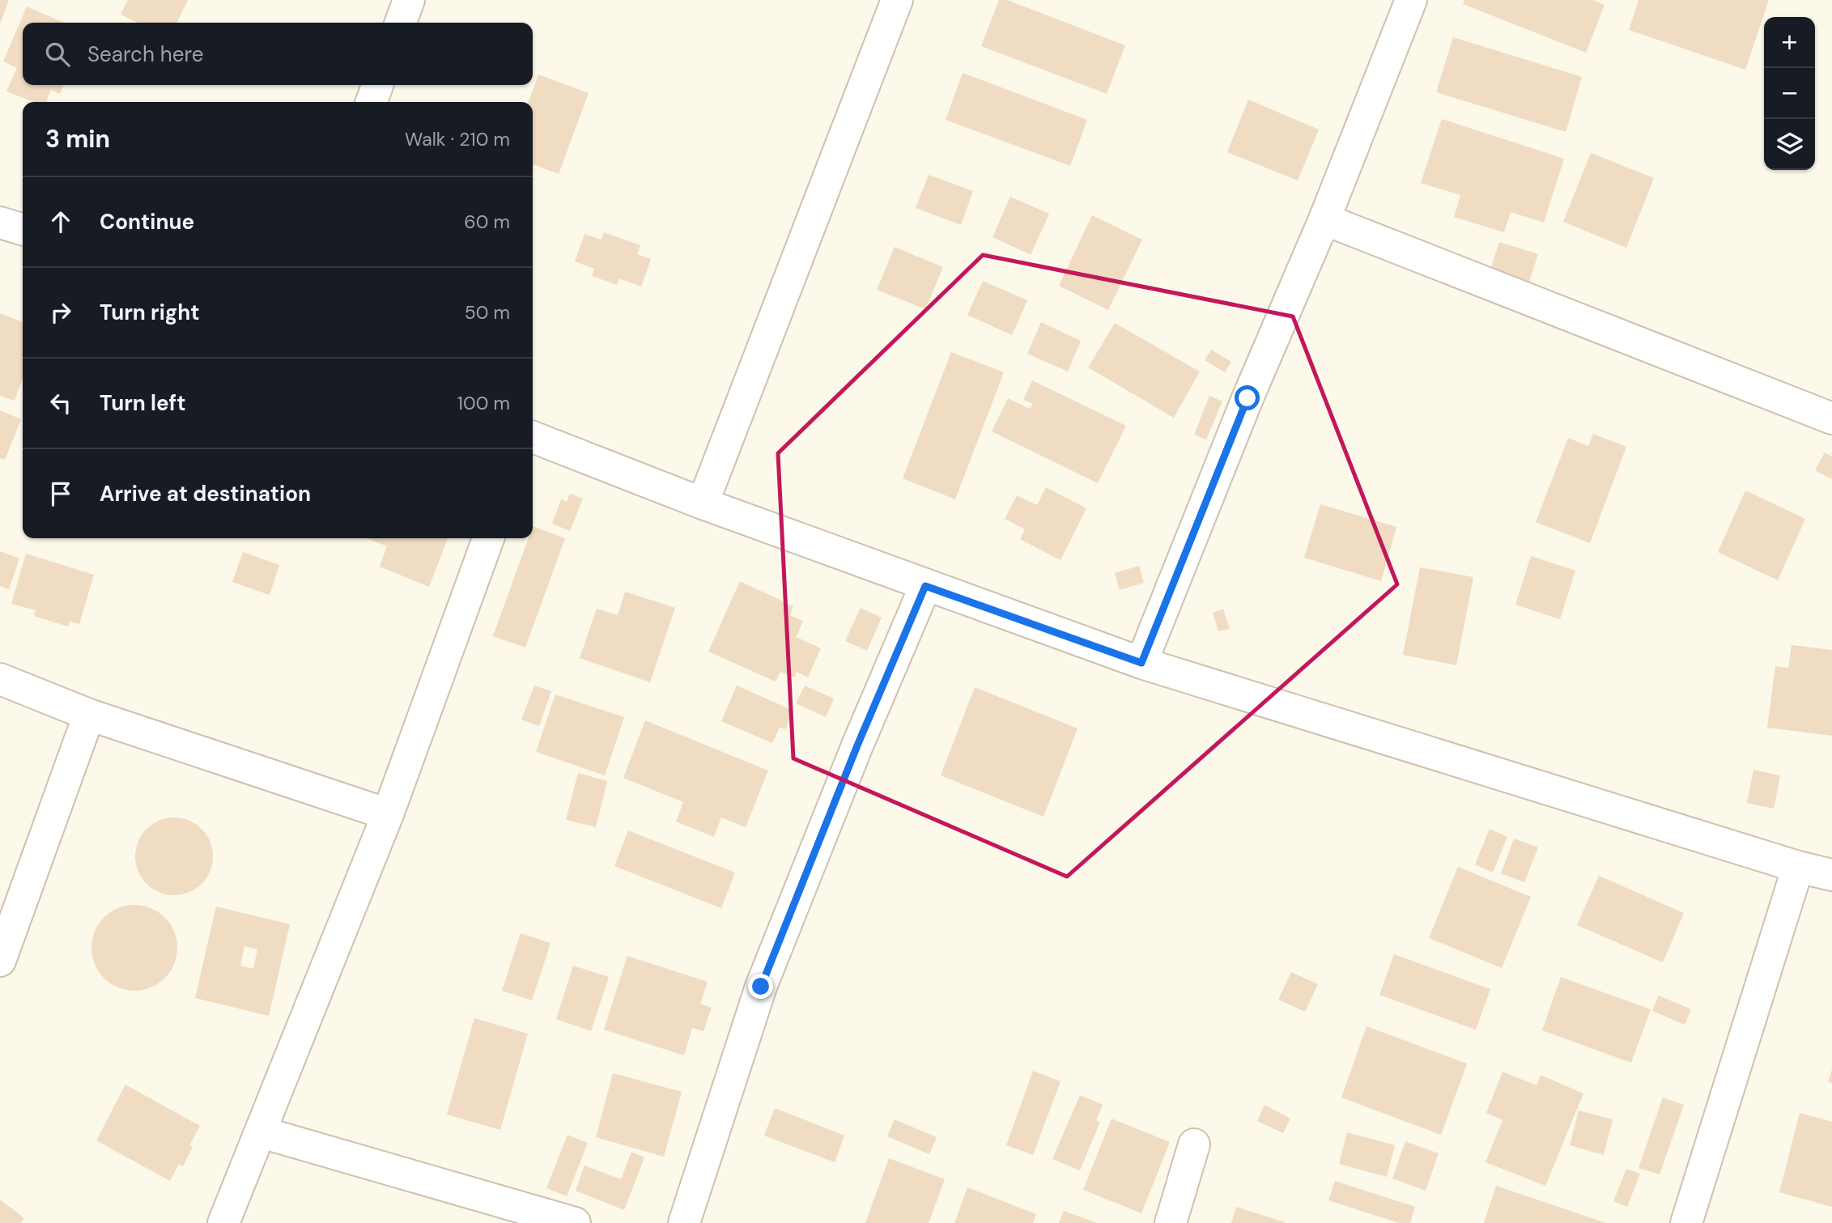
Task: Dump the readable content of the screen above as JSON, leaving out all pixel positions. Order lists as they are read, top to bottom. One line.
{"page":{"map_buttons":["+","−"],"search":"Search here","heading":["3 min","Walk · 210 m"],"list":[["Continue","60 m"],["Turn right","50 m"],["Turn left","100 m"],"Arrive at destination"]}}
